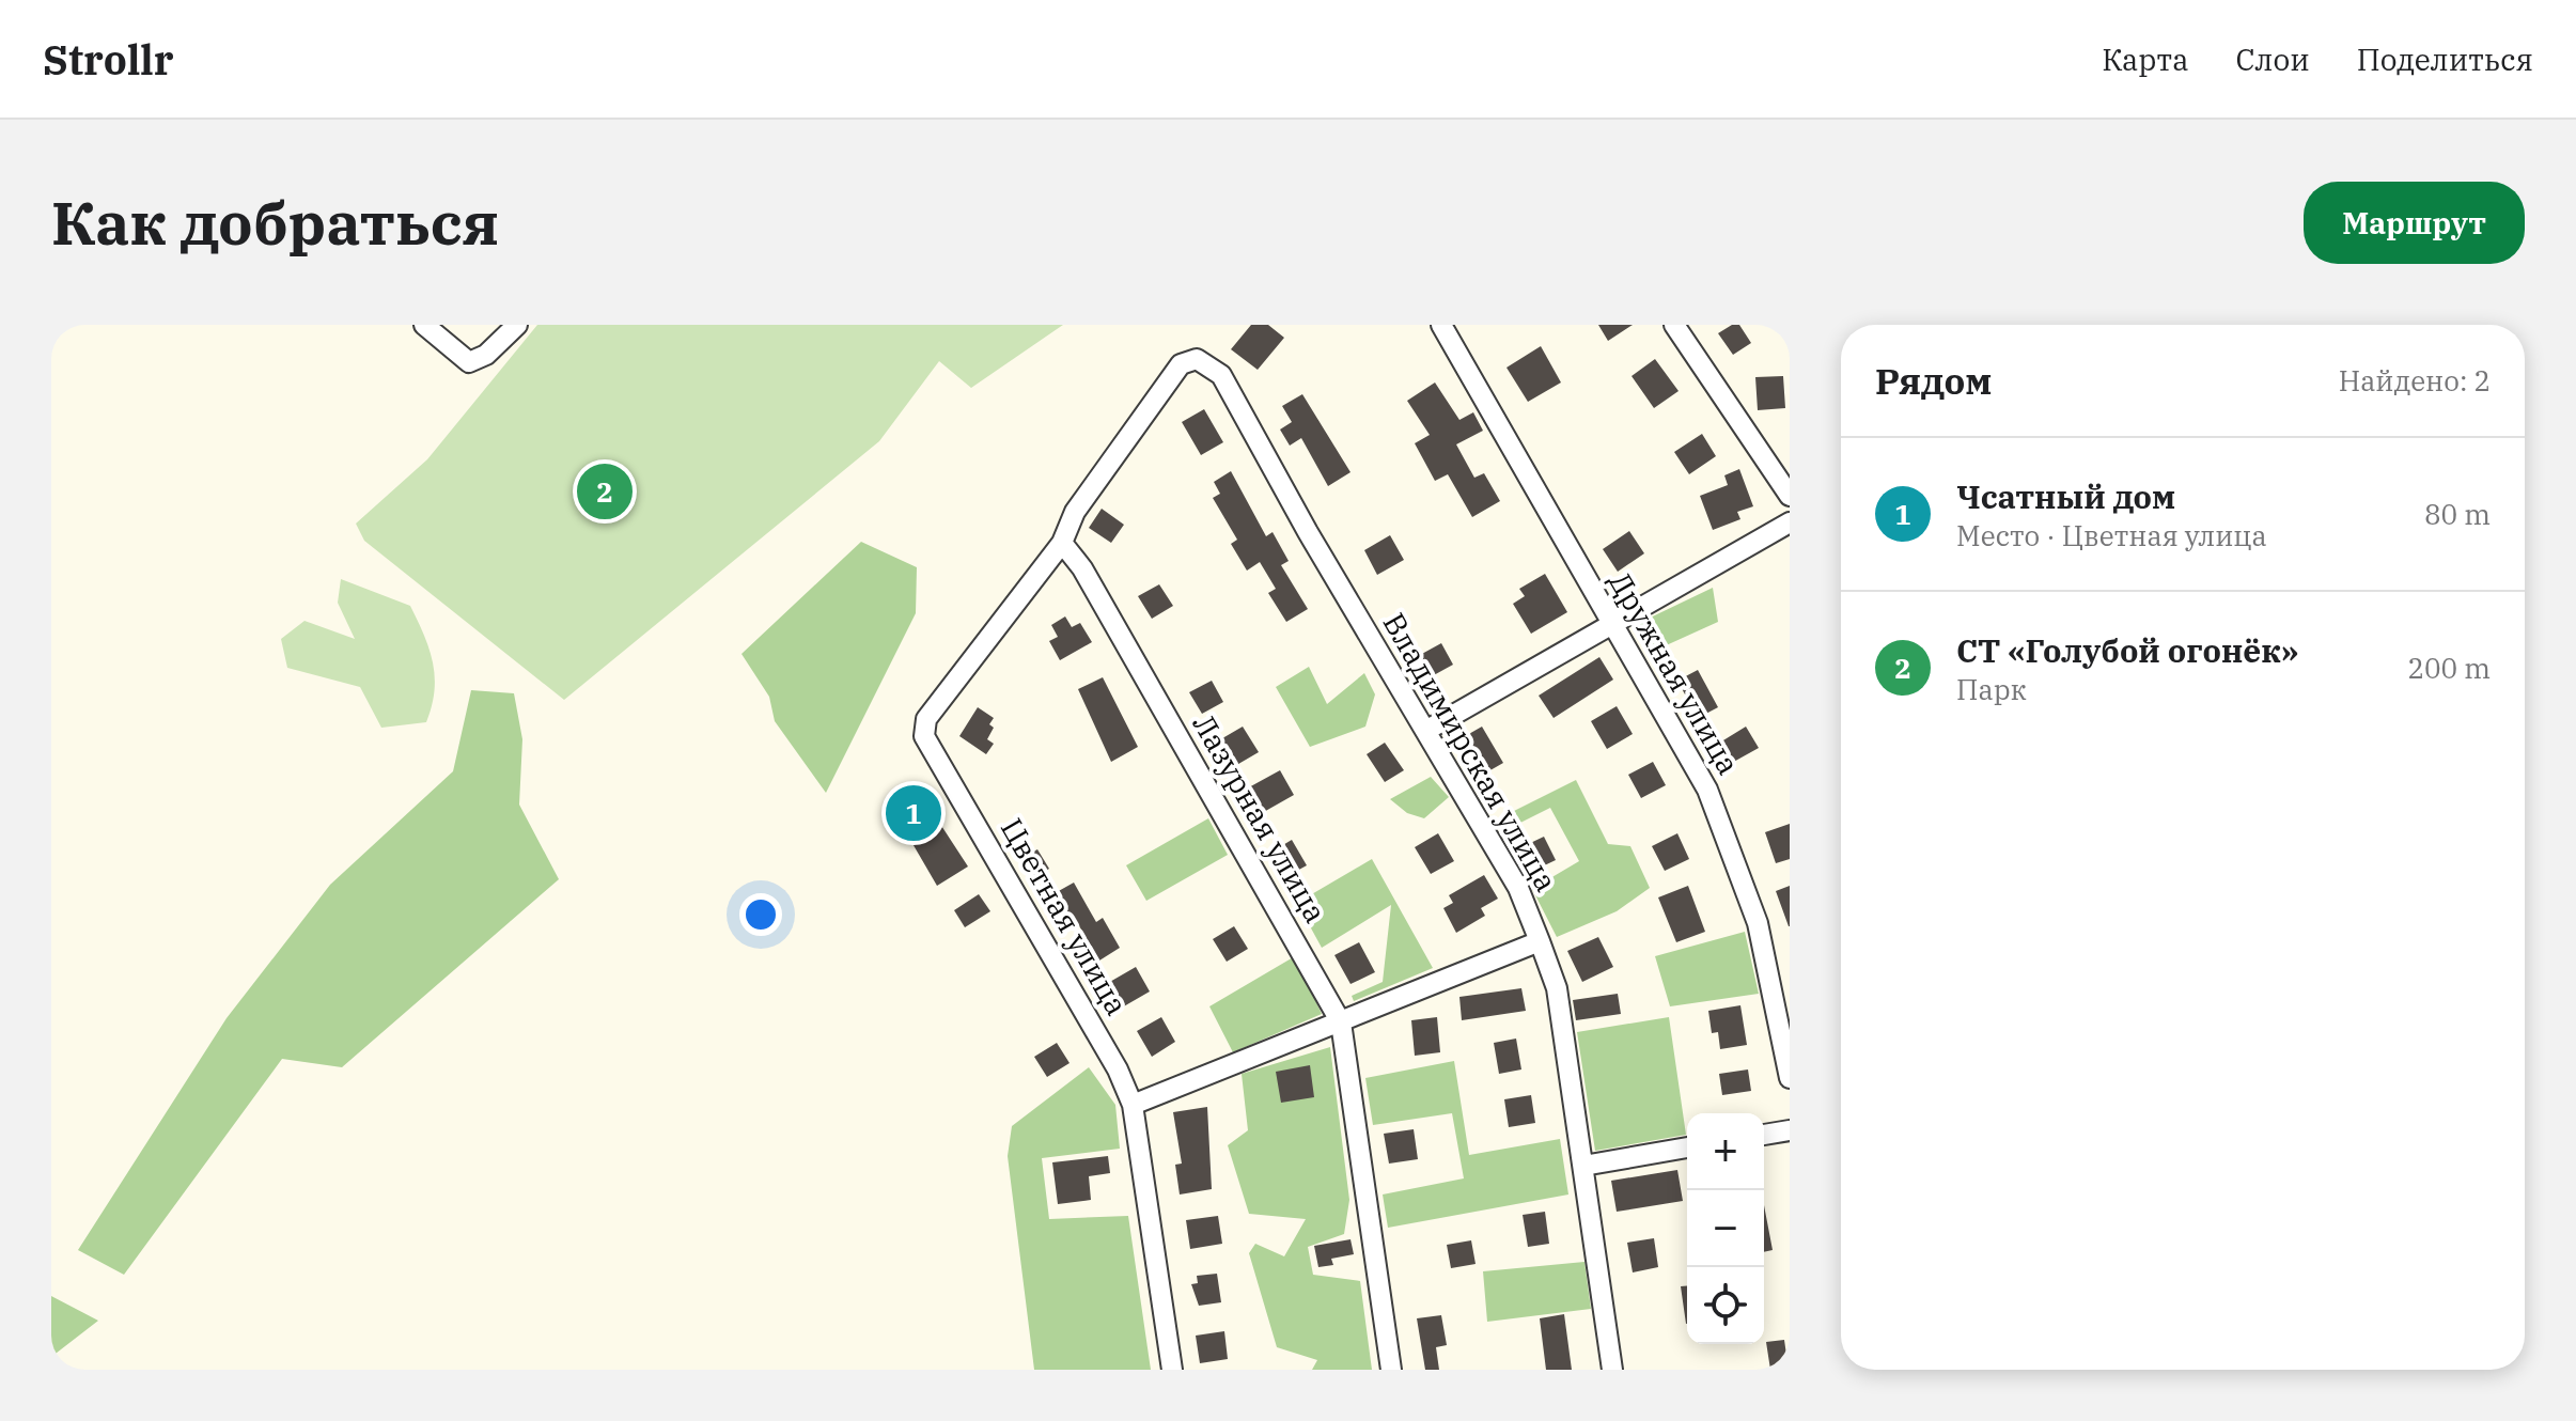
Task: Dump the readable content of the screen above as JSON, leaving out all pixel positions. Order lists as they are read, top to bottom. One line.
{"streets":{"street":["Дружная улица","Владимирская улица","Лазурная улица","Цветная улица"]},"crossings":[["Владимирская улица","Лазурная улица"],["Владимирская улица","Цветная улица"],["Лазурная улица","Цветная улица"]],"page":{"header":"Strollr","nav":["Карта","Слои","Поделиться"],"buttons":"Маршрут","title":"Как добраться","heading":["Рядом","Найдено: 2"],"list":[{"mark":"1","name":"Чсатный дом","note":"Место · Цветная улица","value":"80 m"},{"mark":"2","name":"СТ «Голубой огонёк»","note":"Парк","value":"200 m"}],"pins":["2","1"],"map_buttons":["+","−"]}}
